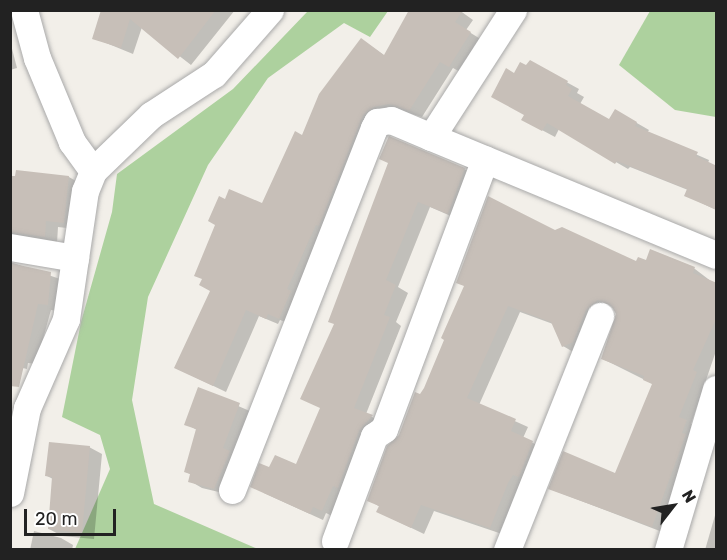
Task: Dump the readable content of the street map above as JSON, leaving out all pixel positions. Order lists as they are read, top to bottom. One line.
{"scale_bar":"20 m","north":"top right"}
